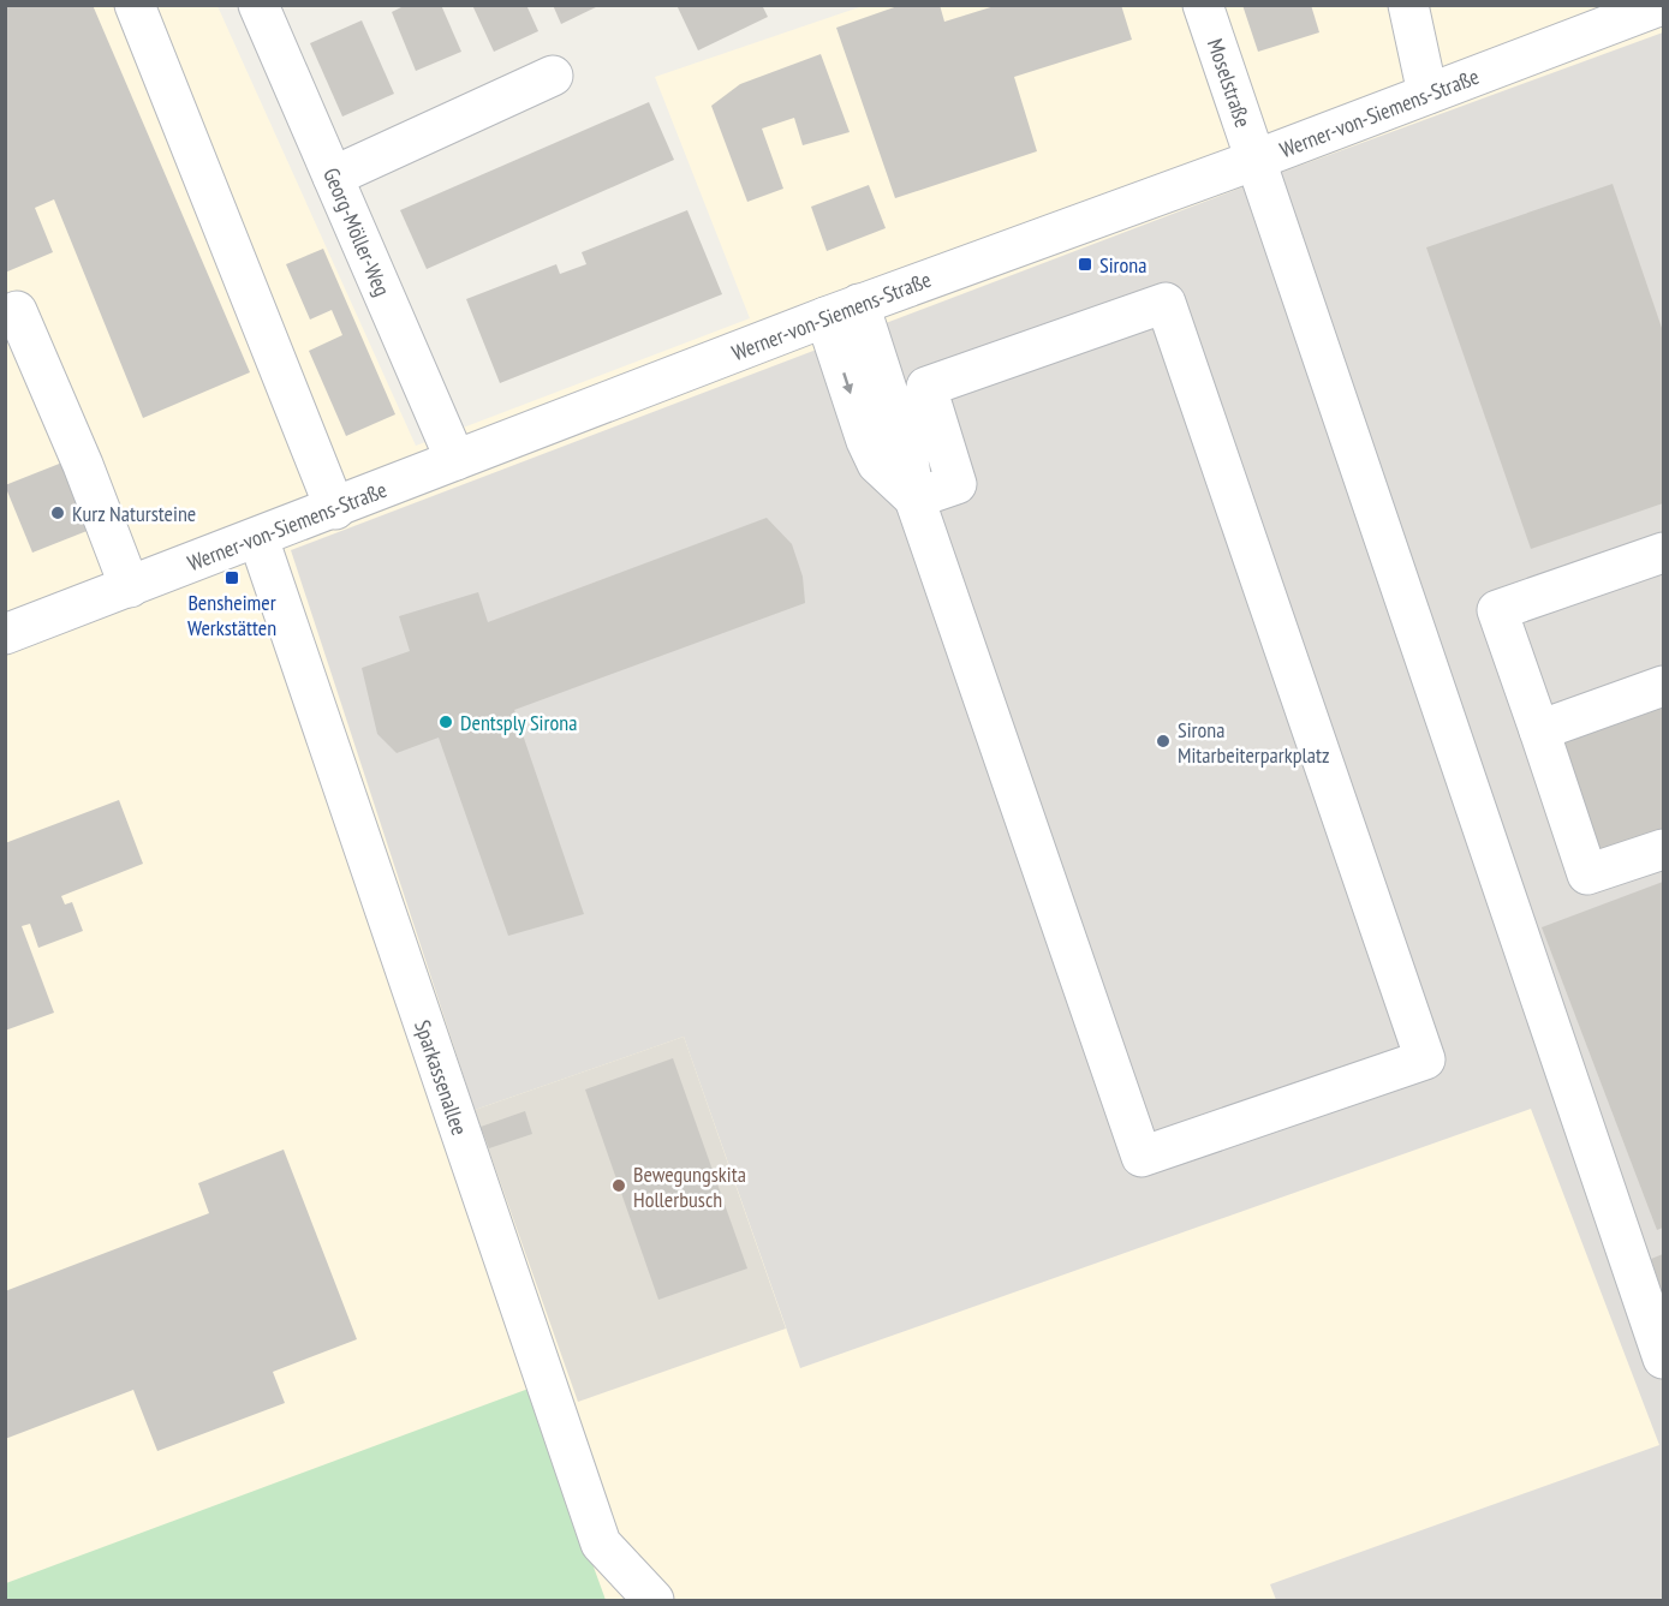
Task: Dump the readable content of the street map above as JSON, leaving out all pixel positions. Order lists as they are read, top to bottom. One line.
{"streets":{"street":["Moselstraße","Werner-von-Siemens-Straße","Georg-Möller-Weg","Sparkassenallee"]},"crossings":[["Moselstraße","Werner-von-Siemens-Straße"],["Werner-von-Siemens-Straße","Georg-Möller-Weg"],["Werner-von-Siemens-Straße","Sparkassenallee"]],"places":{"transit":["Sirona","Bensheimer Werkstätten"],"other":["Kurz Natursteine","Dentsply Sirona","Sirona Mitarbeiterparkplatz","Bewegungskita Hollerbusch"]}}
